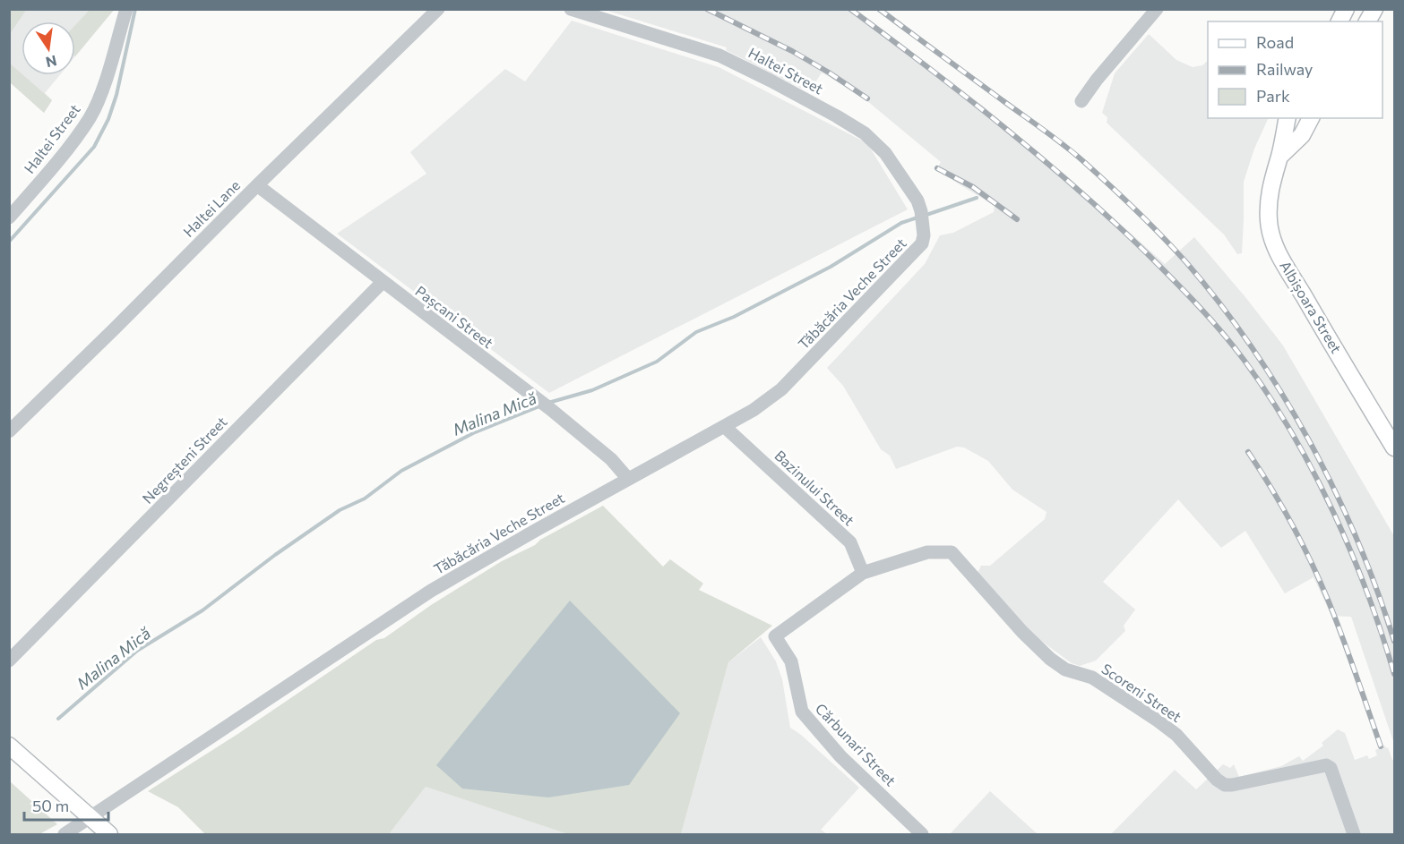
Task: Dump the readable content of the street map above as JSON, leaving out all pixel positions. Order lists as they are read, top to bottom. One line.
{"streets":{"main road":["Albișoara Street"],"street":["Haltei Street","Haltei Lane","Tăbăcăria Veche Street","Pașcani Street","Negreșteni Street","Bazinului Street","Scoreni Street","Cărbunari Street"]},"crossings":[["Haltei Street","Tăbăcăria Veche Street"],["Haltei Lane","Pașcani Street"],["Tăbăcăria Veche Street","Pașcani Street"],["Tăbăcăria Veche Street","Bazinului Street"],["Pașcani Street","Negreșteni Street"],["Bazinului Street","Scoreni Street"],["Bazinului Street","Cărbunari Street"],["Scoreni Street","Cărbunari Street"]],"water":["Malina Mică"],"legend":["Road","Railway","Park"],"scale_bar":"50 m","north":"bottom"}
